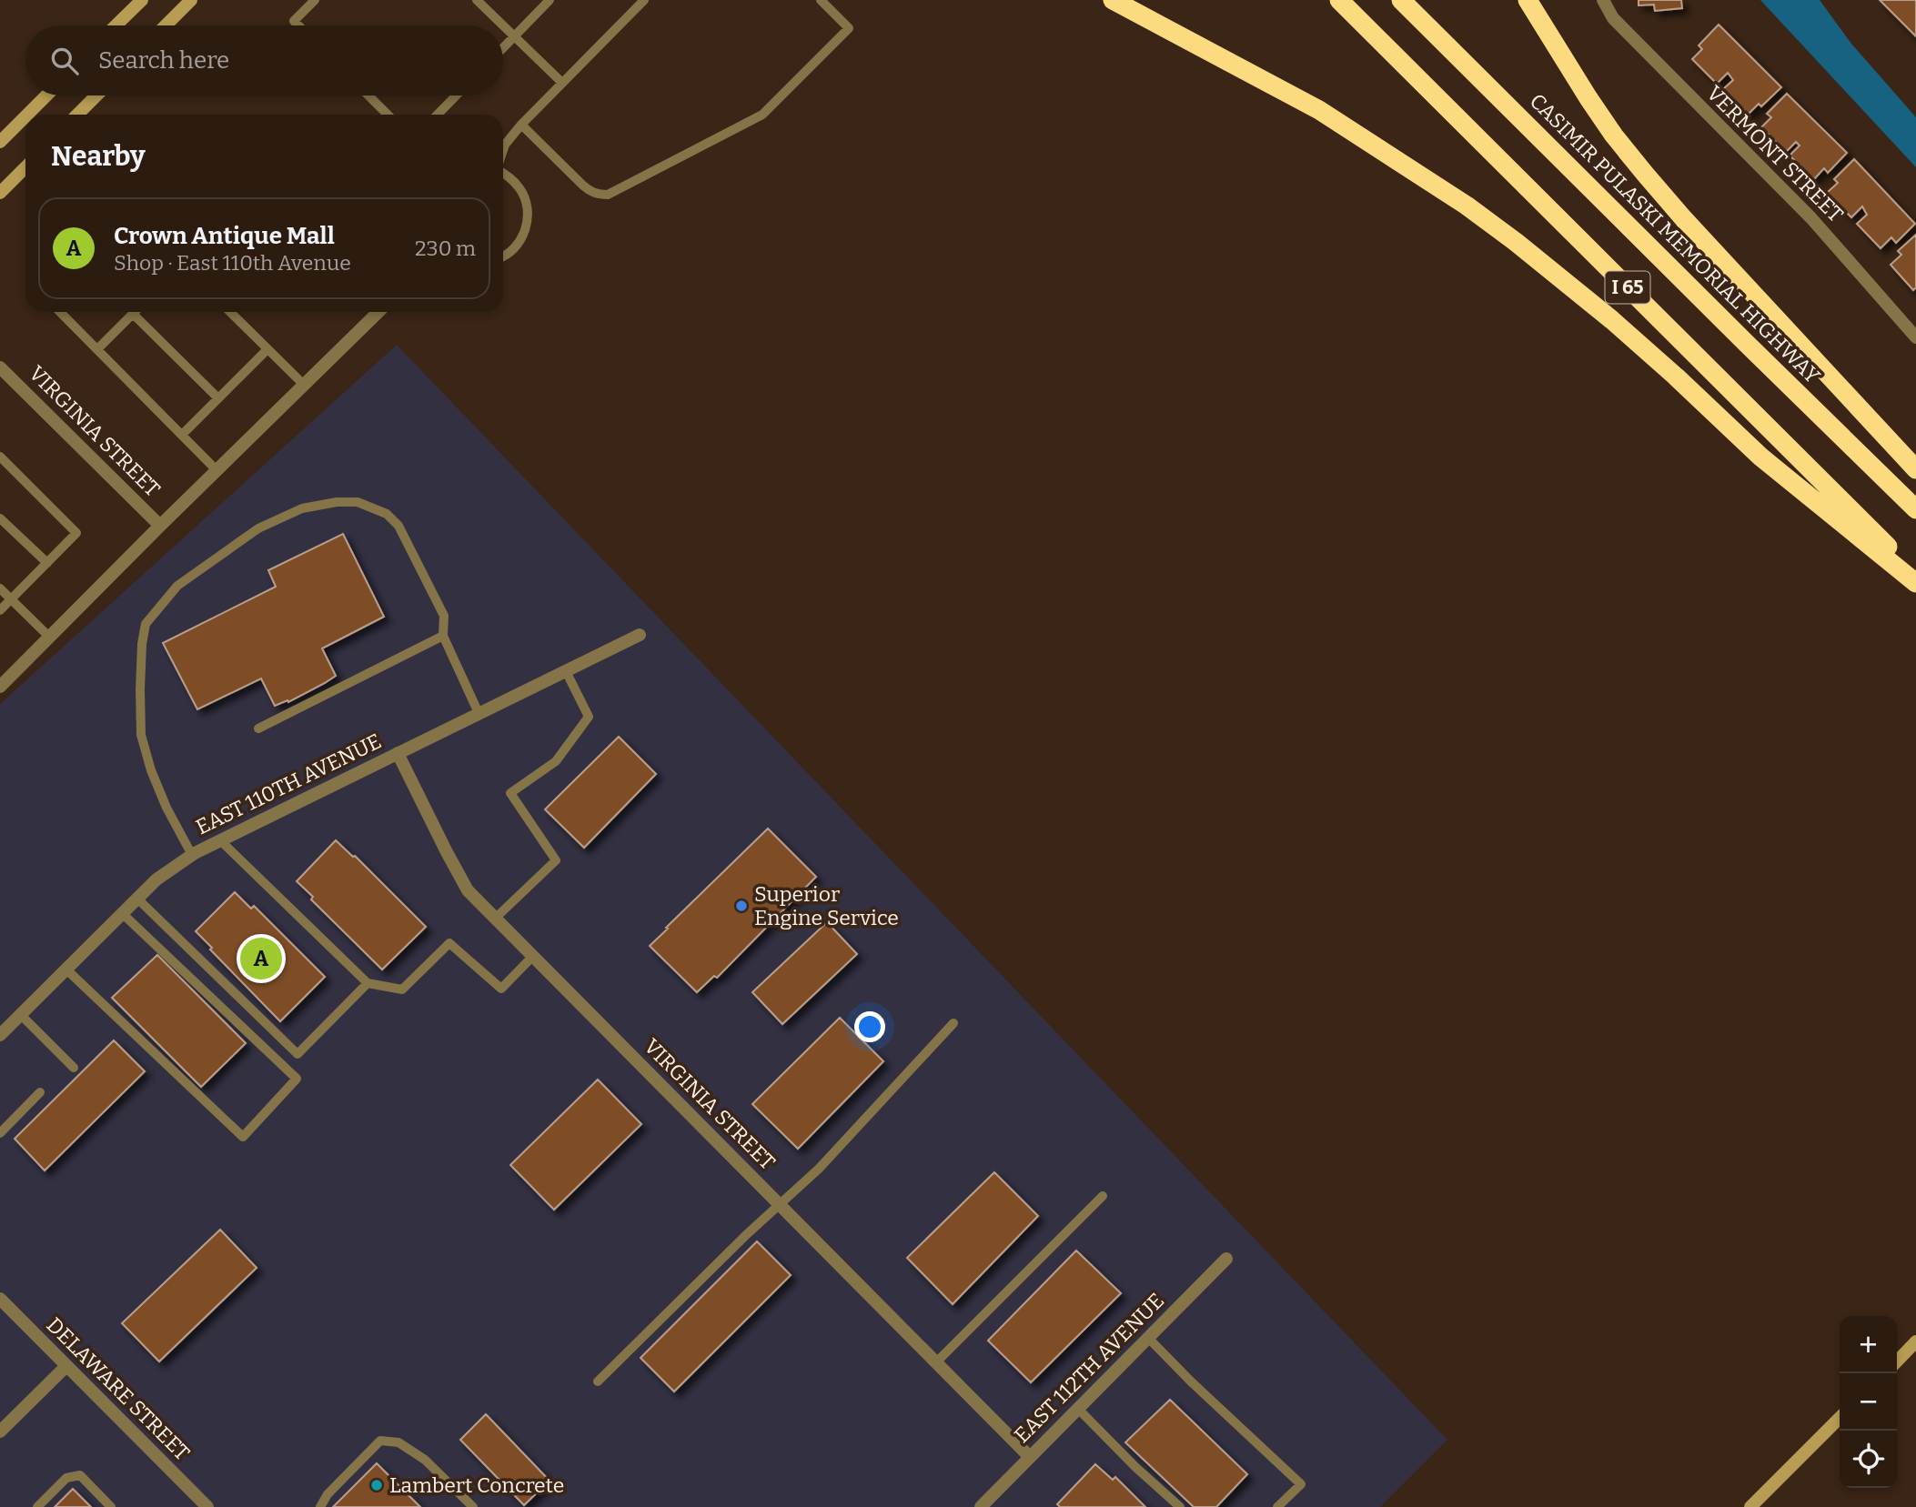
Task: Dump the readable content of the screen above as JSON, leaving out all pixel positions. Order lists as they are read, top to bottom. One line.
{"streets":{"highway":["CASIMIR PULASKI MEMORIAL HIGHWAY","I 65"],"street":["VERMONT STREET","VIRGINIA STREET","EAST 110TH AVENUE","EAST 112TH AVENUE","DELAWARE STREET"]},"crossings":[["VIRGINIA STREET","EAST 110TH AVENUE"],["VIRGINIA STREET","EAST 112TH AVENUE"]],"places":["Superior Engine Service","Lambert Concrete"],"page":{"search":"Search here","heading":"Nearby","list":[{"mark":"A","name":"Crown Antique Mall","note":"Shop · East 110th Avenue","value":"230 m"}],"pins":"A","map_buttons":["+","−"]}}
